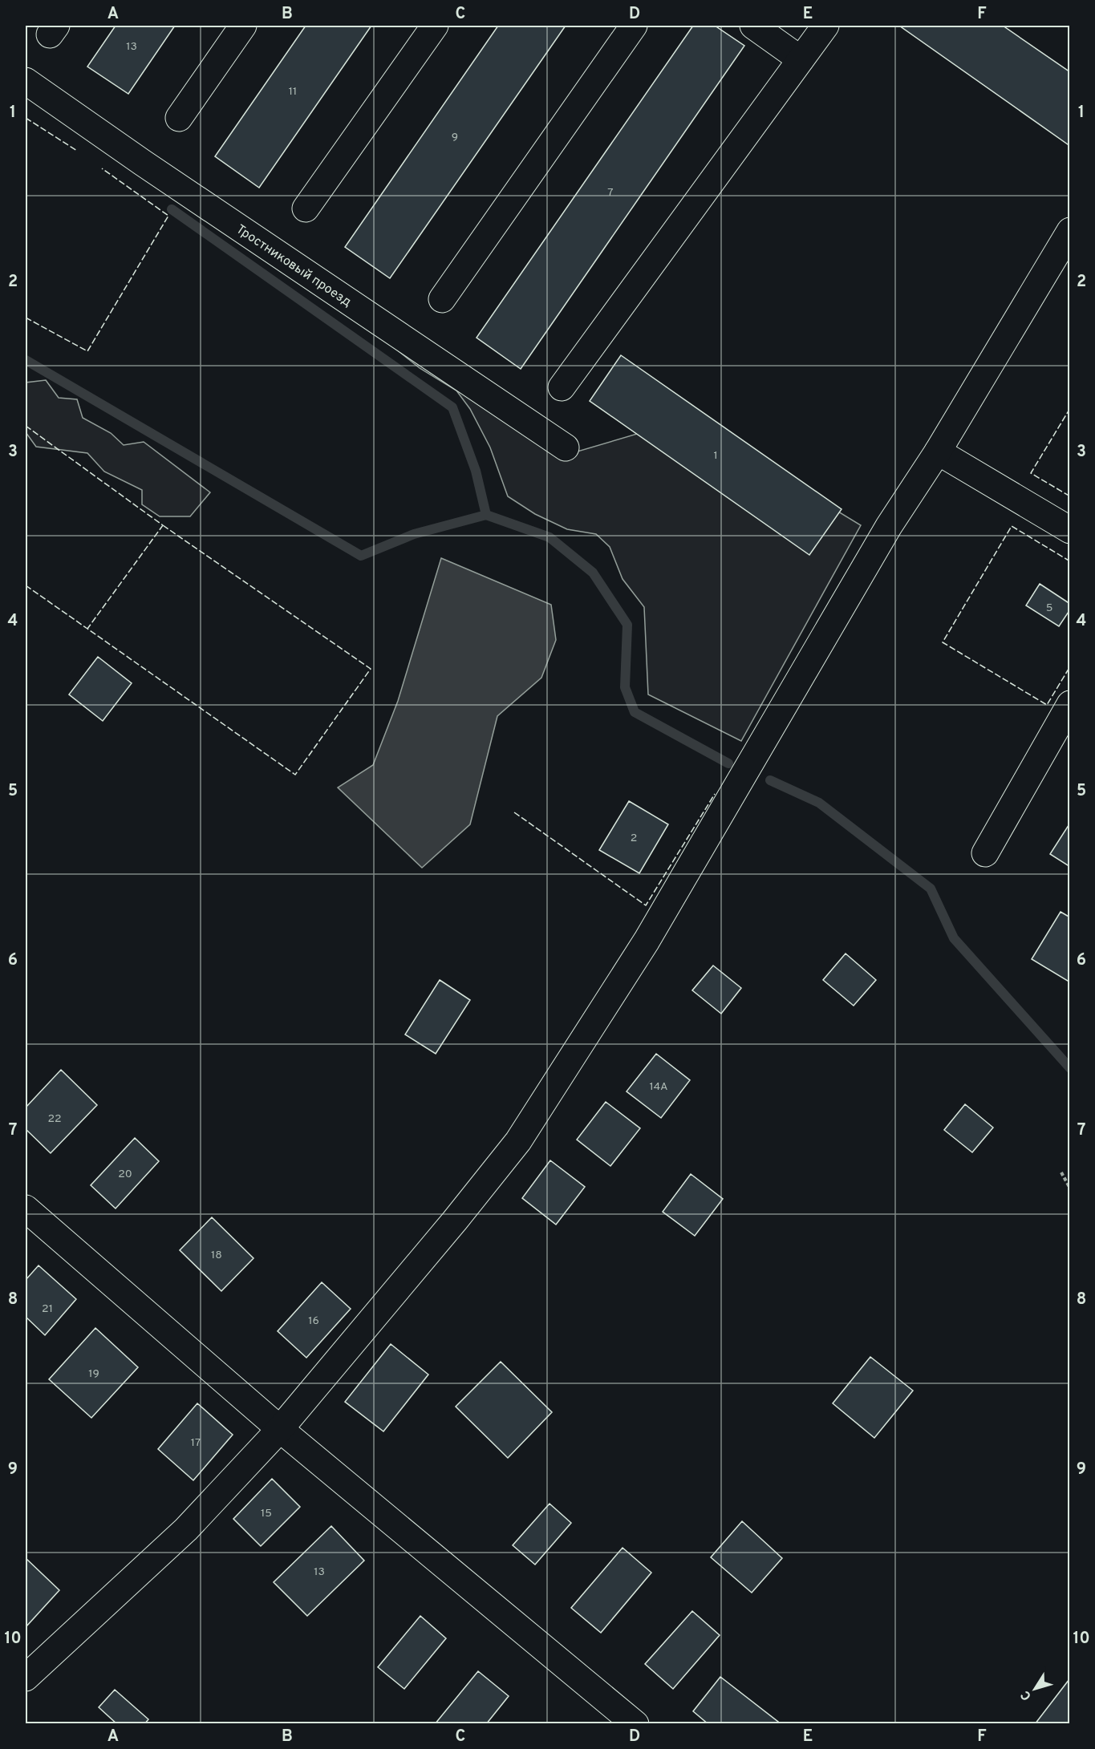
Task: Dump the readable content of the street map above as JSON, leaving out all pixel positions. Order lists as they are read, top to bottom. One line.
{"streets":{"street":["Тростниковый проезд"]},"house_numbers":["13","11","9","7","1","5","2","14А","22","20","18","21","16","19","17","15","13"],"north":"bottom left","grid":{"columns":["A","B","C","D","E","F"],"rows":["1","2","3","4","5","6","7","8","9","10"]}}
